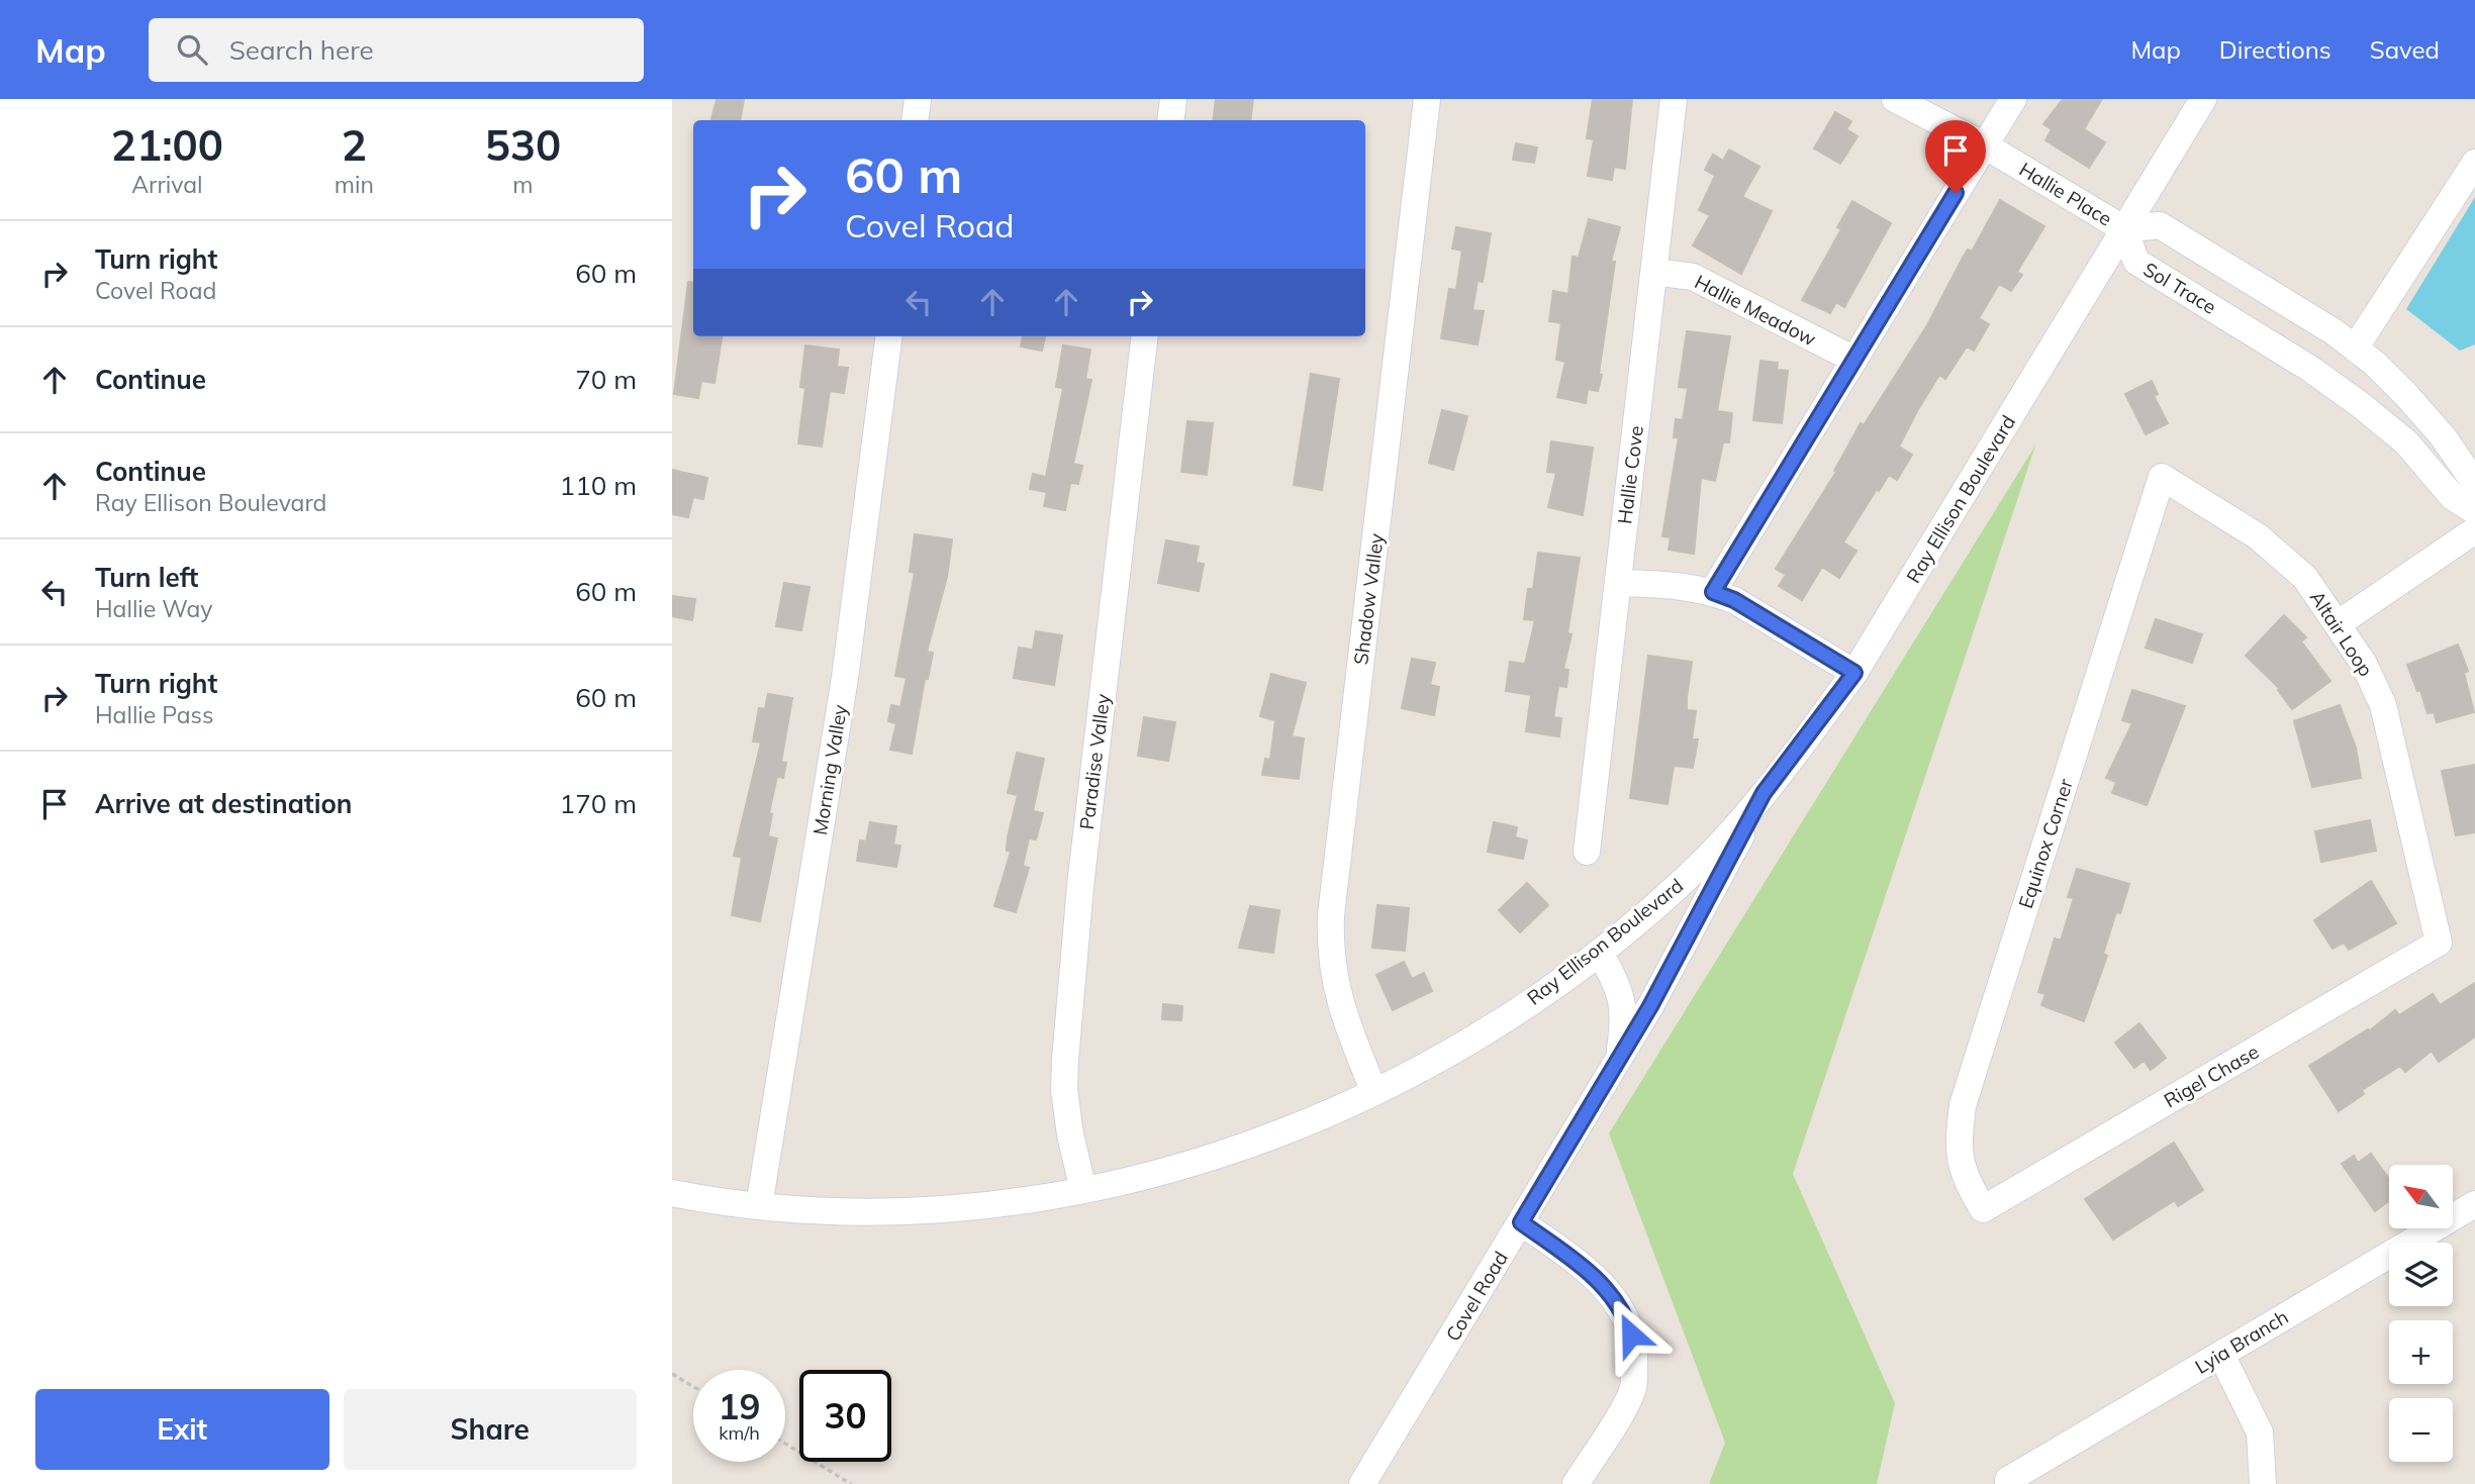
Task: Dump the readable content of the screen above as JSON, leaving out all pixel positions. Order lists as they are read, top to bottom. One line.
{"streets":{"street":["Hallie Place","Sol Trace","Hallie Meadow","Hallie Cove","Ray Ellison Boulevard","Shadow Valley","Altair Loop","Paradise Valley","Morning Valley","Equinox Corner","Rigel Chase","Covel Road","Lyia Branch"]},"crossings":[["Hallie Place","Sol Trace"],["Hallie Place","Ray Ellison Boulevard"],["Sol Trace","Ray Ellison Boulevard"],["Hallie Meadow","Hallie Cove"],["Ray Ellison Boulevard","Shadow Valley"],["Ray Ellison Boulevard","Paradise Valley"],["Ray Ellison Boulevard","Morning Valley"],["Ray Ellison Boulevard","Covel Road"],["Altair Loop","Equinox Corner"],["Altair Loop","Rigel Chase"],["Equinox Corner","Rigel Chase"]],"north":"top left","page":{"header":"Map","search":"Search here","nav":["Map","Directions","Saved"],"eta":["21:00","Arrival","2","min","530","m"],"turn":["60 m","Covel Road"],"list":[{"name":"Turn right","note":"Covel Road","value":"60 m"},{"name":"Continue","value":"70 m"},{"name":"Continue","note":"Ray Ellison Boulevard","value":"110 m"},{"name":"Turn left","note":"Hallie Way","value":"60 m"},{"name":"Turn right","note":"Hallie Pass","value":"60 m"},{"name":"Arrive at destination","value":"170 m"}],"map_buttons":["+","−"],"speed":"19 km/h","limit":"30","buttons":["Exit","Share"]}}
